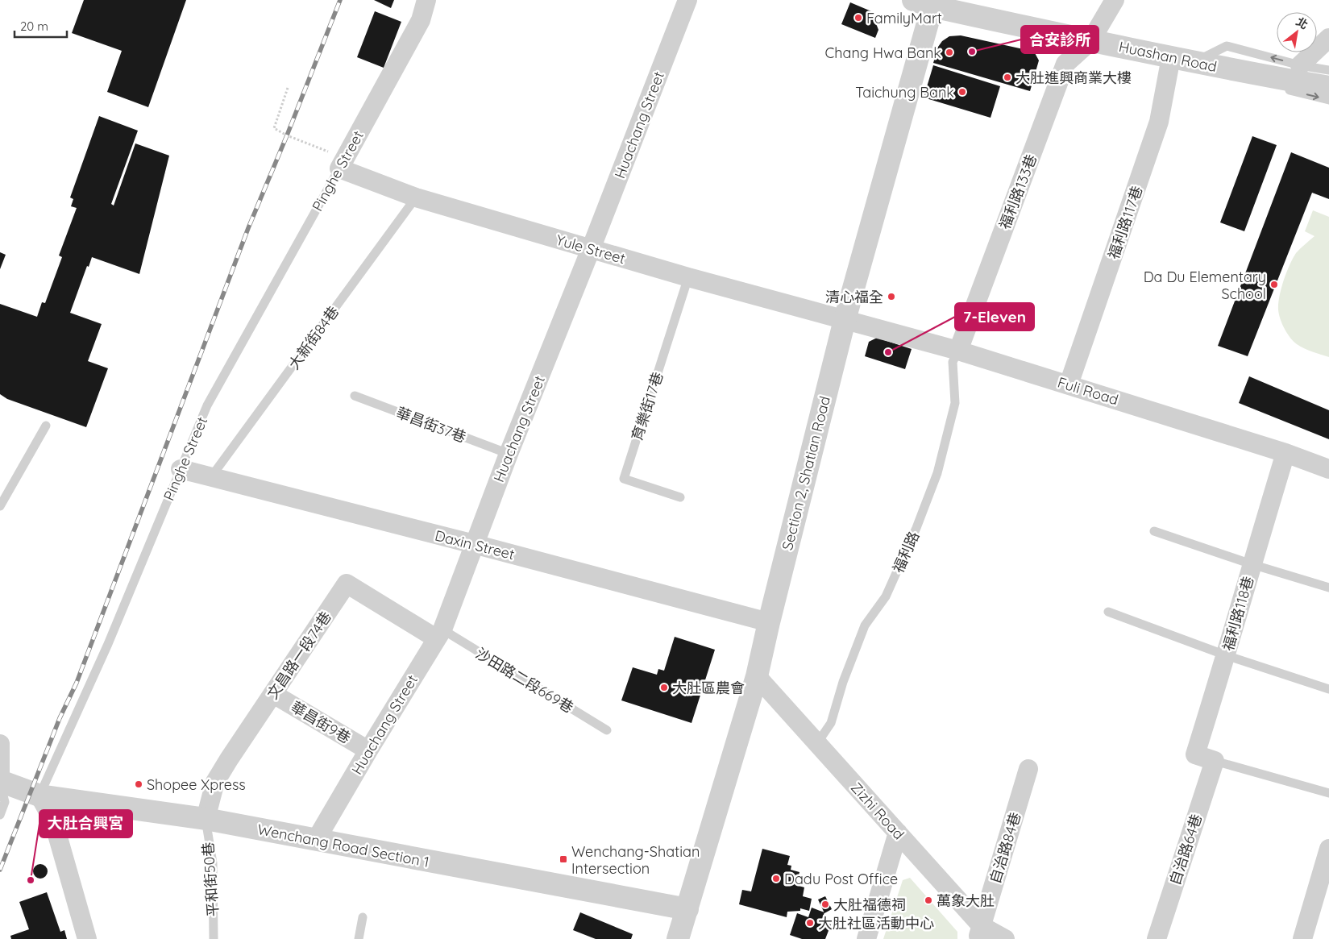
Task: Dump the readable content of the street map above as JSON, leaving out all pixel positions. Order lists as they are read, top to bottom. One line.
{"streets":{"street":["Huashan Road","Huachang Street","Pinghe Street","福利路133巷","福利路117巷","Yule Street","Fuli Road","Section 2, Shatian Road","Daxin Street","福利路118巷","文昌路一段74巷","華昌街9巷","Zizhi Road","Wenchang Road Section 1","自治路84巷","自治路64巷"],"lane":["大新街84巷","育樂街17巷","華昌街37巷","福利路","沙田路二段669巷","平和街50巷"]},"crossings":[["Huashan Road","福利路133巷"],["Huashan Road","福利路117巷"],["Huashan Road","Section 2, Shatian Road"],["Huachang Street","Yule Street"],["Huachang Street","華昌街37巷"],["Huachang Street","Daxin Street"],["Huachang Street","文昌路一段74巷"],["Huachang Street","沙田路二段669巷"],["Huachang Street","華昌街9巷"],["Huachang Street","Wenchang Road Section 1"],["Pinghe Street","Yule Street"],["Pinghe Street","Daxin Street"],["Pinghe Street","Wenchang Road Section 1"],["福利路133巷","Fuli Road"],["福利路133巷","福利路"],["福利路117巷","Fuli Road"],["Yule Street","大新街84巷"],["Yule Street","Fuli Road"],["Yule Street","育樂街17巷"],["Yule Street","Section 2, Shatian Road"],["大新街84巷","Daxin Street"],["Fuli Road","Section 2, Shatian Road"],["Fuli Road","福利路"],["Fuli Road","福利路118巷"],["Section 2, Shatian Road","Daxin Street"],["Section 2, Shatian Road","Zizhi Road"],["Section 2, Shatian Road","Wenchang Road Section 1"],["福利路","Zizhi Road"],["福利路118巷","自治路64巷"],["文昌路一段74巷","沙田路二段669巷"],["文昌路一段74巷","華昌街9巷"],["文昌路一段74巷","Wenchang Road Section 1"],["文昌路一段74巷","平和街50巷"],["Zizhi Road","自治路84巷"],["Wenchang Road Section 1","平和街50巷"]],"places":{"other":["FamilyMart","合安診所","Chang Hwa Bank","大肚進興商業大樓","Taichung Bank","Da Du Elementary School","清心福全","7-Eleven","大肚區農會","Shopee Xpress","Dadu Post Office","大肚合興宮","萬象大肚","大肚福德祠","大肚社區活動中心"],"transit":["Wenchang-Shatian Intersection"]},"scale_bar":"20 m","north":"top right"}
